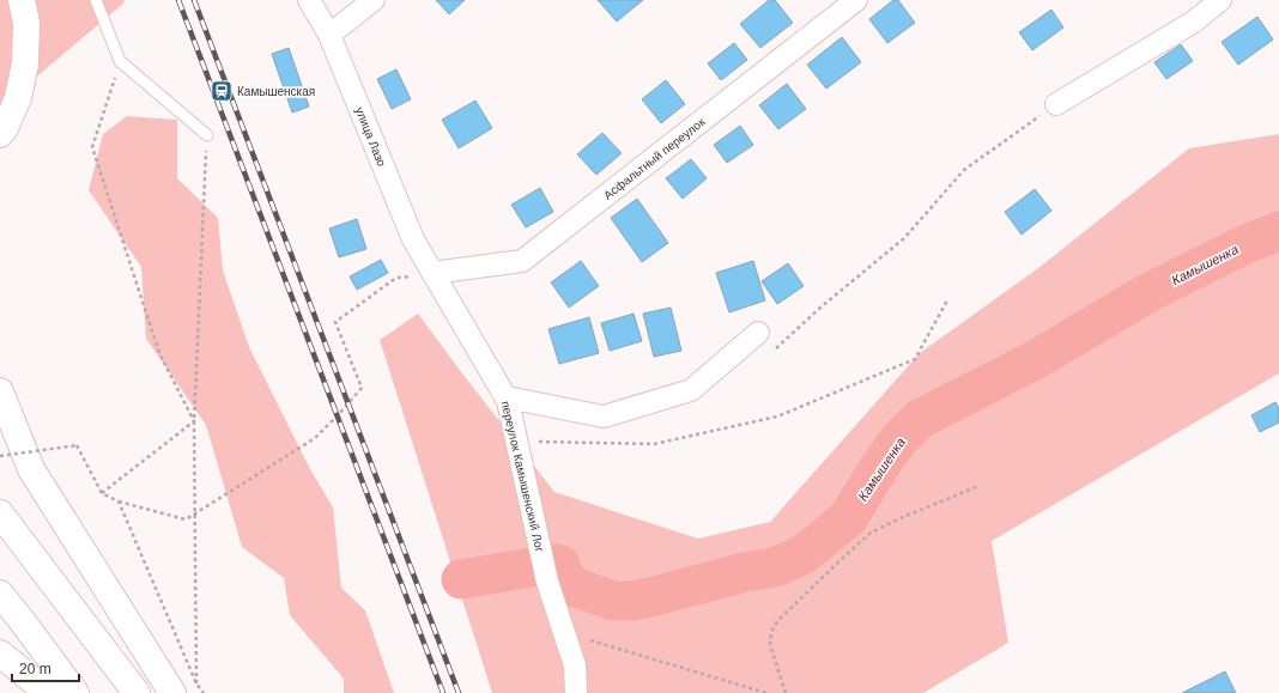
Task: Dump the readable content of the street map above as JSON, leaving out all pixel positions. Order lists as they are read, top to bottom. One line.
{"streets":{"street":["улица Лазо","Асфальтный переулок","переулок Камышенский Лог"]},"crossings":[["улица Лазо","Асфальтный переулок"],["улица Лазо","переулок Камышенский Лог"],["Асфальтный переулок","переулок Камышенский Лог"]],"water":["Камышенка"],"places":{"station":["Камышенская"]},"scale_bar":"20 m"}
